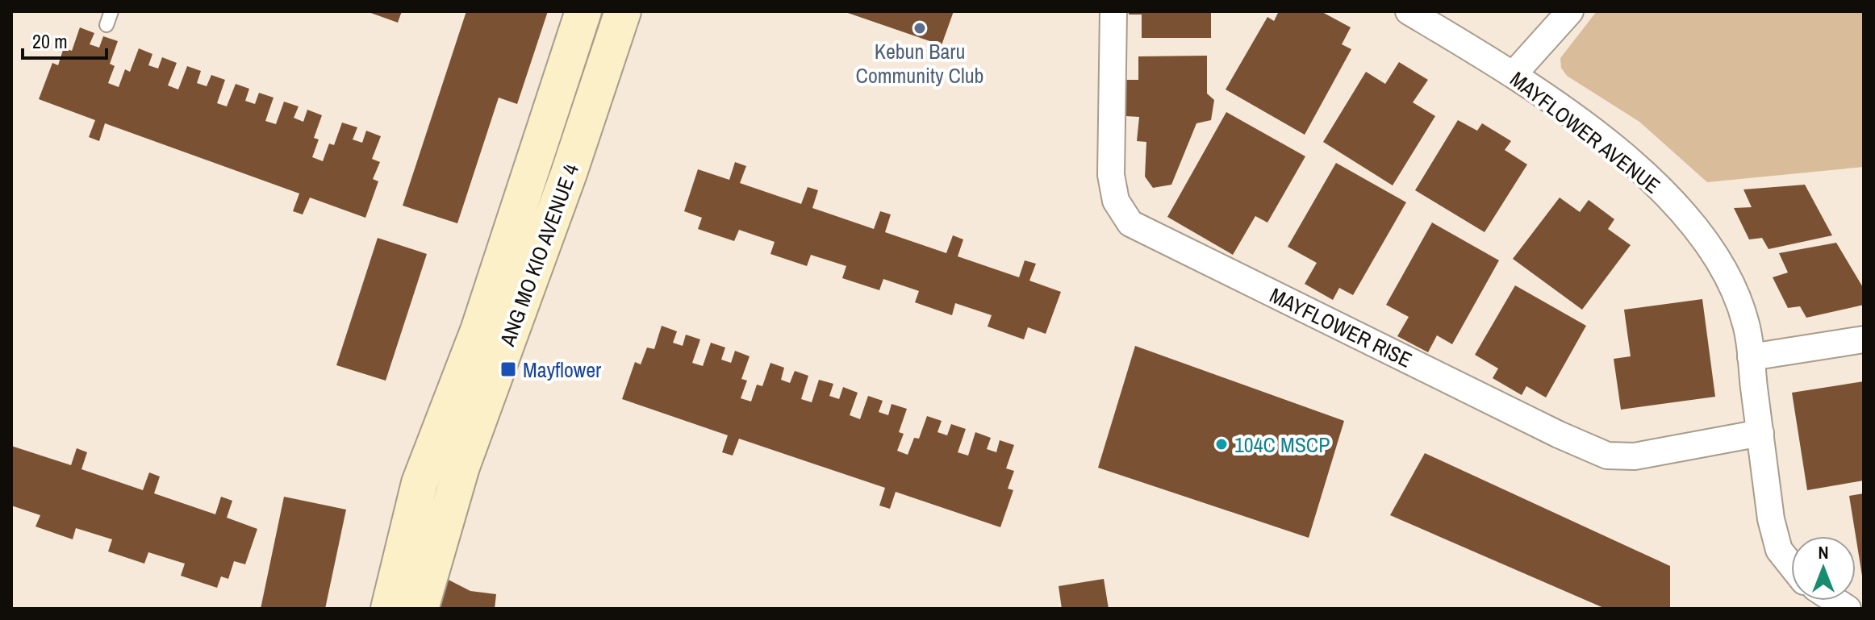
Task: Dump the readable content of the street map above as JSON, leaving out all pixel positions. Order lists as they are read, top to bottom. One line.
{"streets":{"main road":["ANG MO KIO AVENUE 4"],"street":["MAYFLOWER AVENUE","MAYFLOWER RISE"]},"crossings":[["MAYFLOWER AVENUE","MAYFLOWER RISE"]],"places":{"other":["Kebun Baru Community Club","104C MSCP"],"transit":["Mayflower"]},"scale_bar":"20 m","north":"top"}
